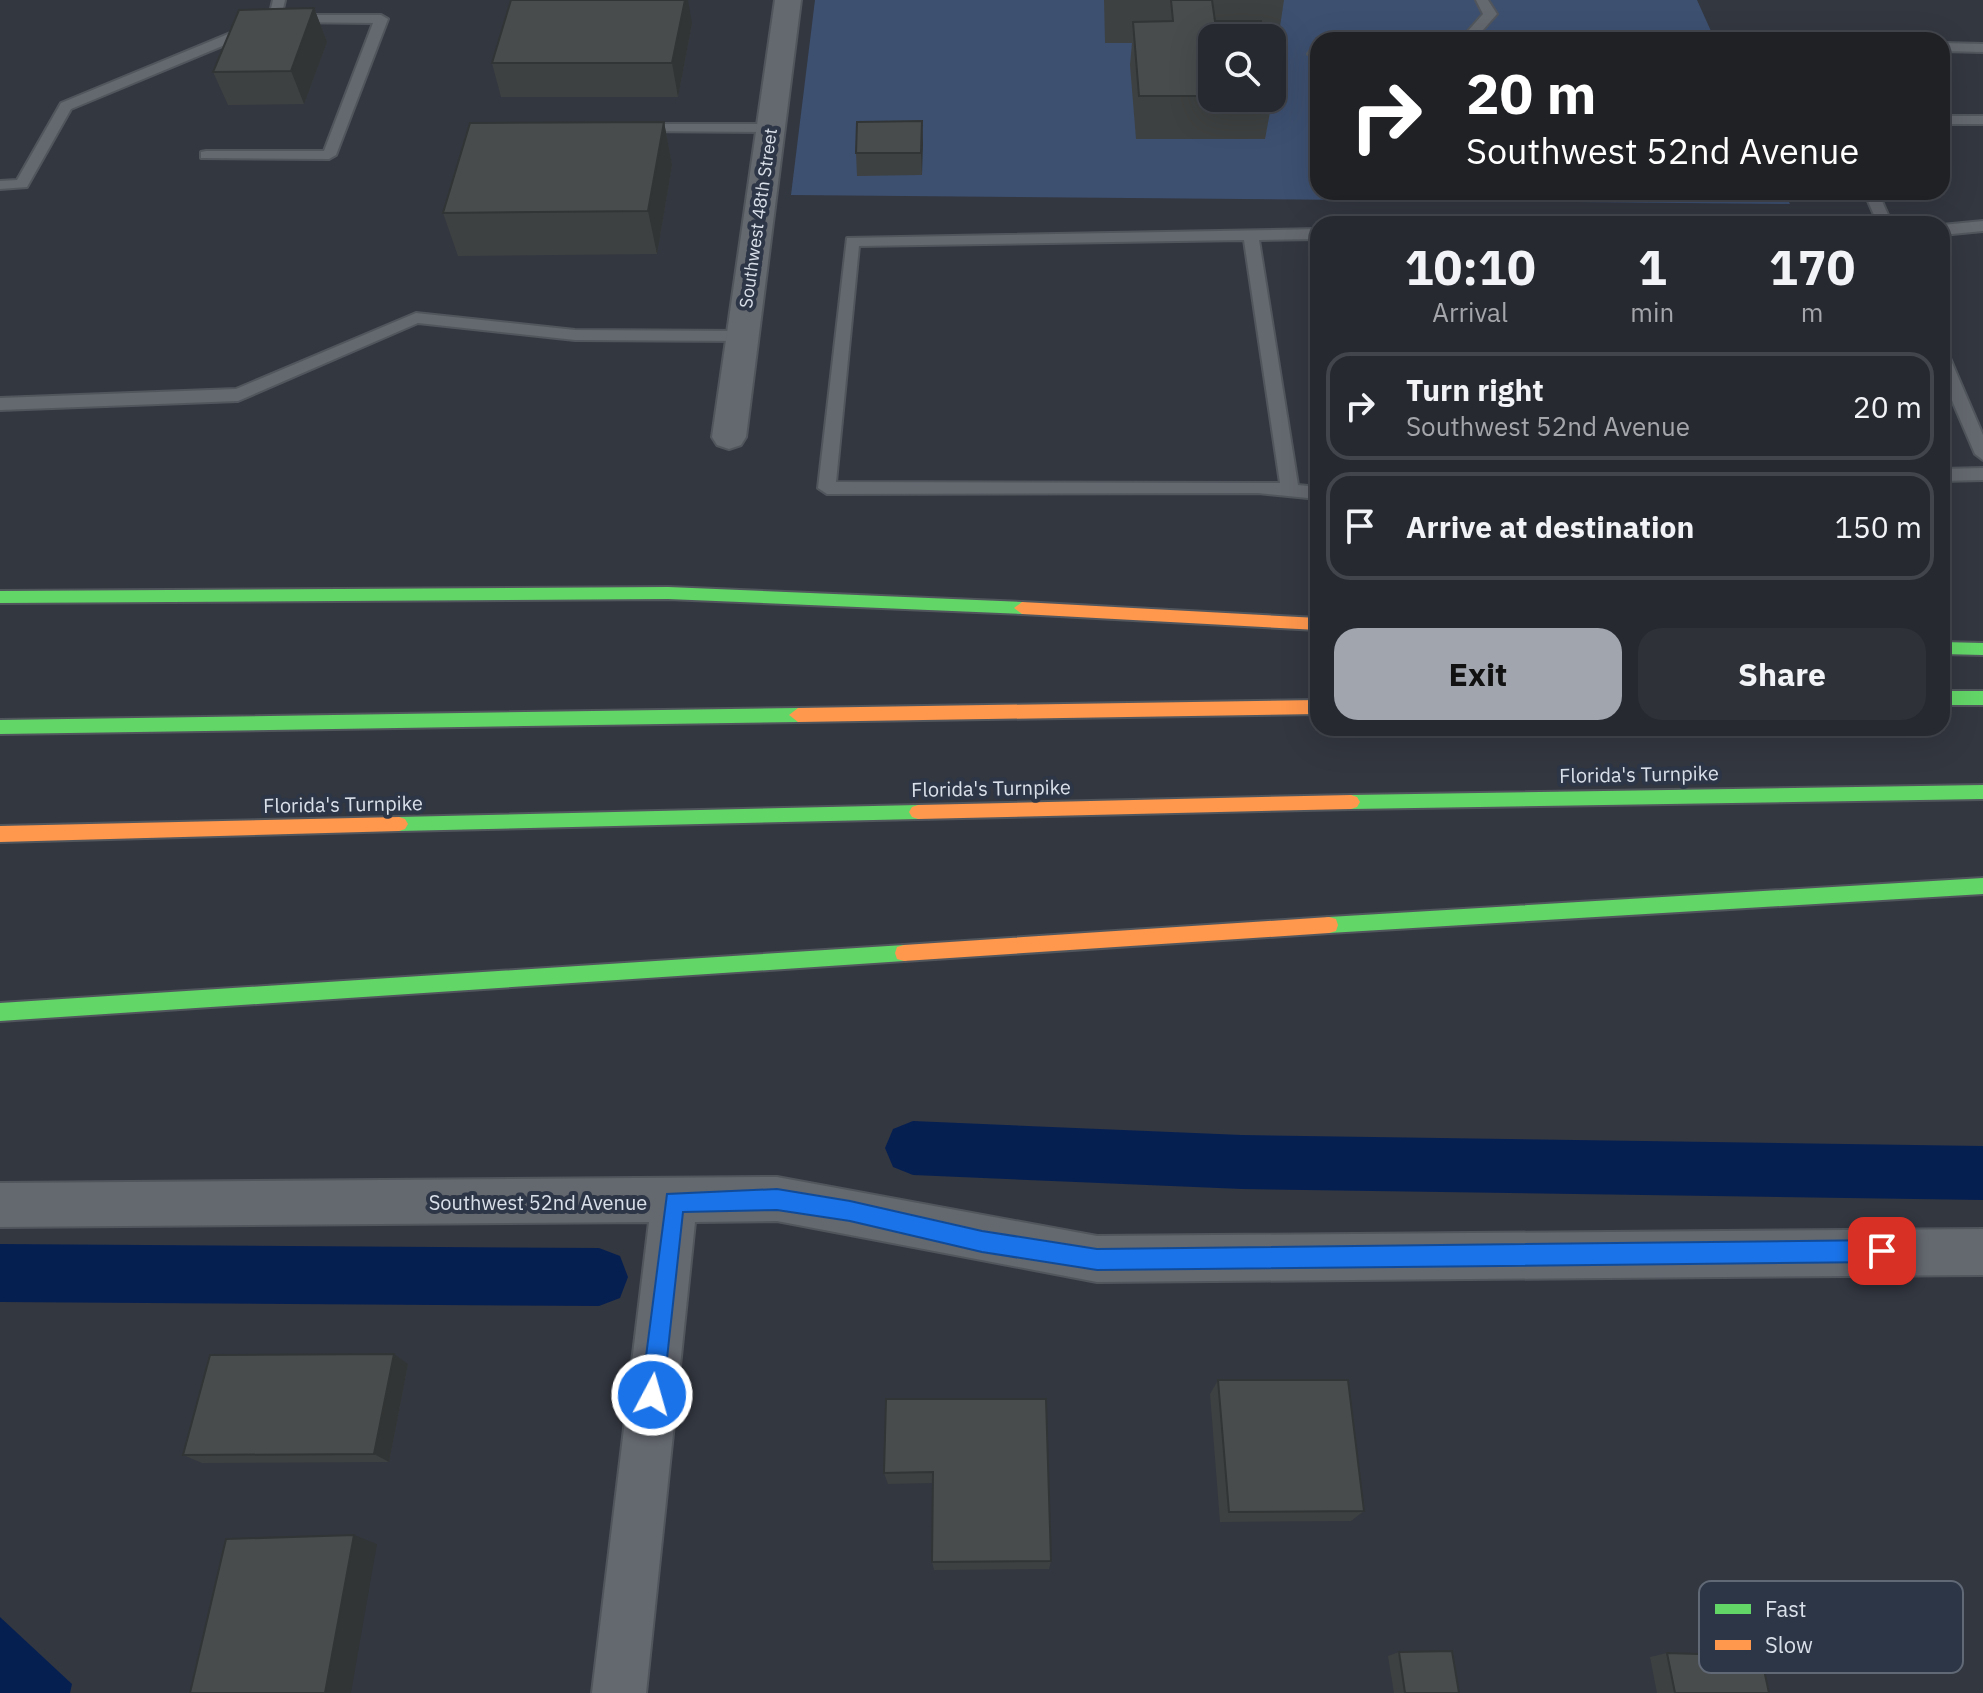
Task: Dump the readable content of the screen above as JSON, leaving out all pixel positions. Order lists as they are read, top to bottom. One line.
{"streets":{"highway":["Florida's Turnpike"],"street":["Southwest 48th Street","Southwest 52nd Avenue"]},"legend":["Fast","Slow"],"page":{"turn":["20 m","Southwest 52nd Avenue"],"eta":["10:10","Arrival","1","min","170","m"],"list":[{"name":"Turn right","note":"Southwest 52nd Avenue","value":"20 m"},{"name":"Arrive at destination","value":"150 m"}],"buttons":["Exit","Share"]}}
